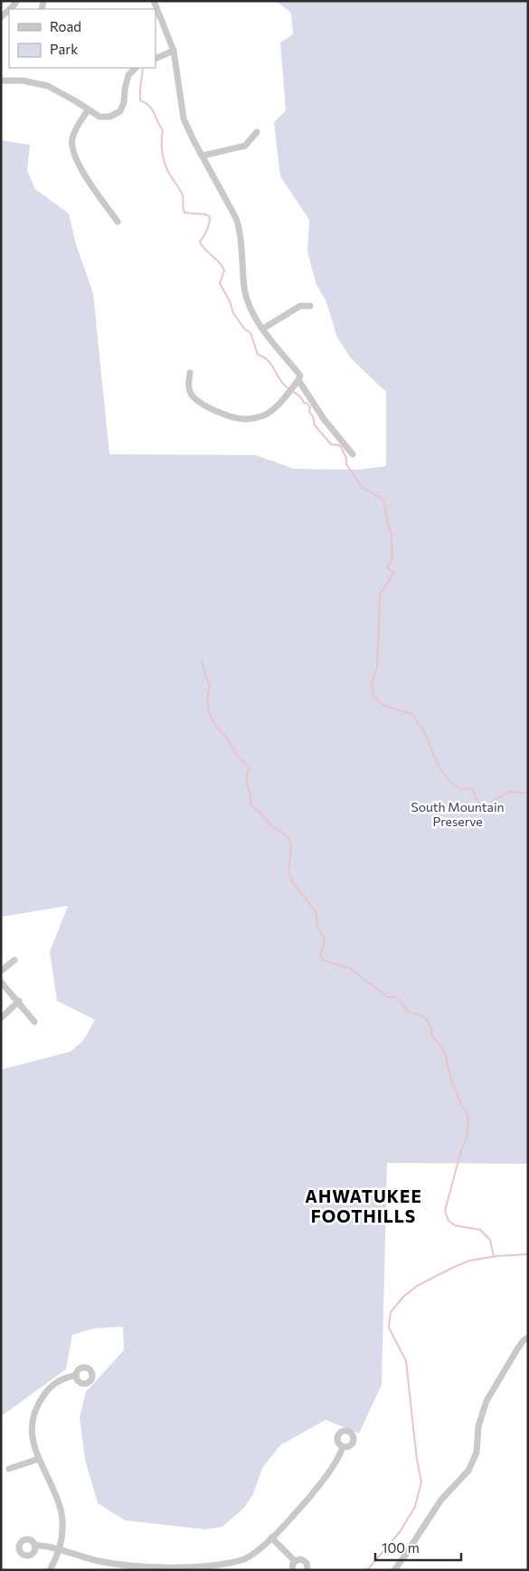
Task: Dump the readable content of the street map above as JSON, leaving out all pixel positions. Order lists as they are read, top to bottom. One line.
{"districts":["AHWATUKEE FOOTHILLS"],"parks":["South Mountain Preserve"],"legend":["Road","Park"],"scale_bar":"100 m"}
